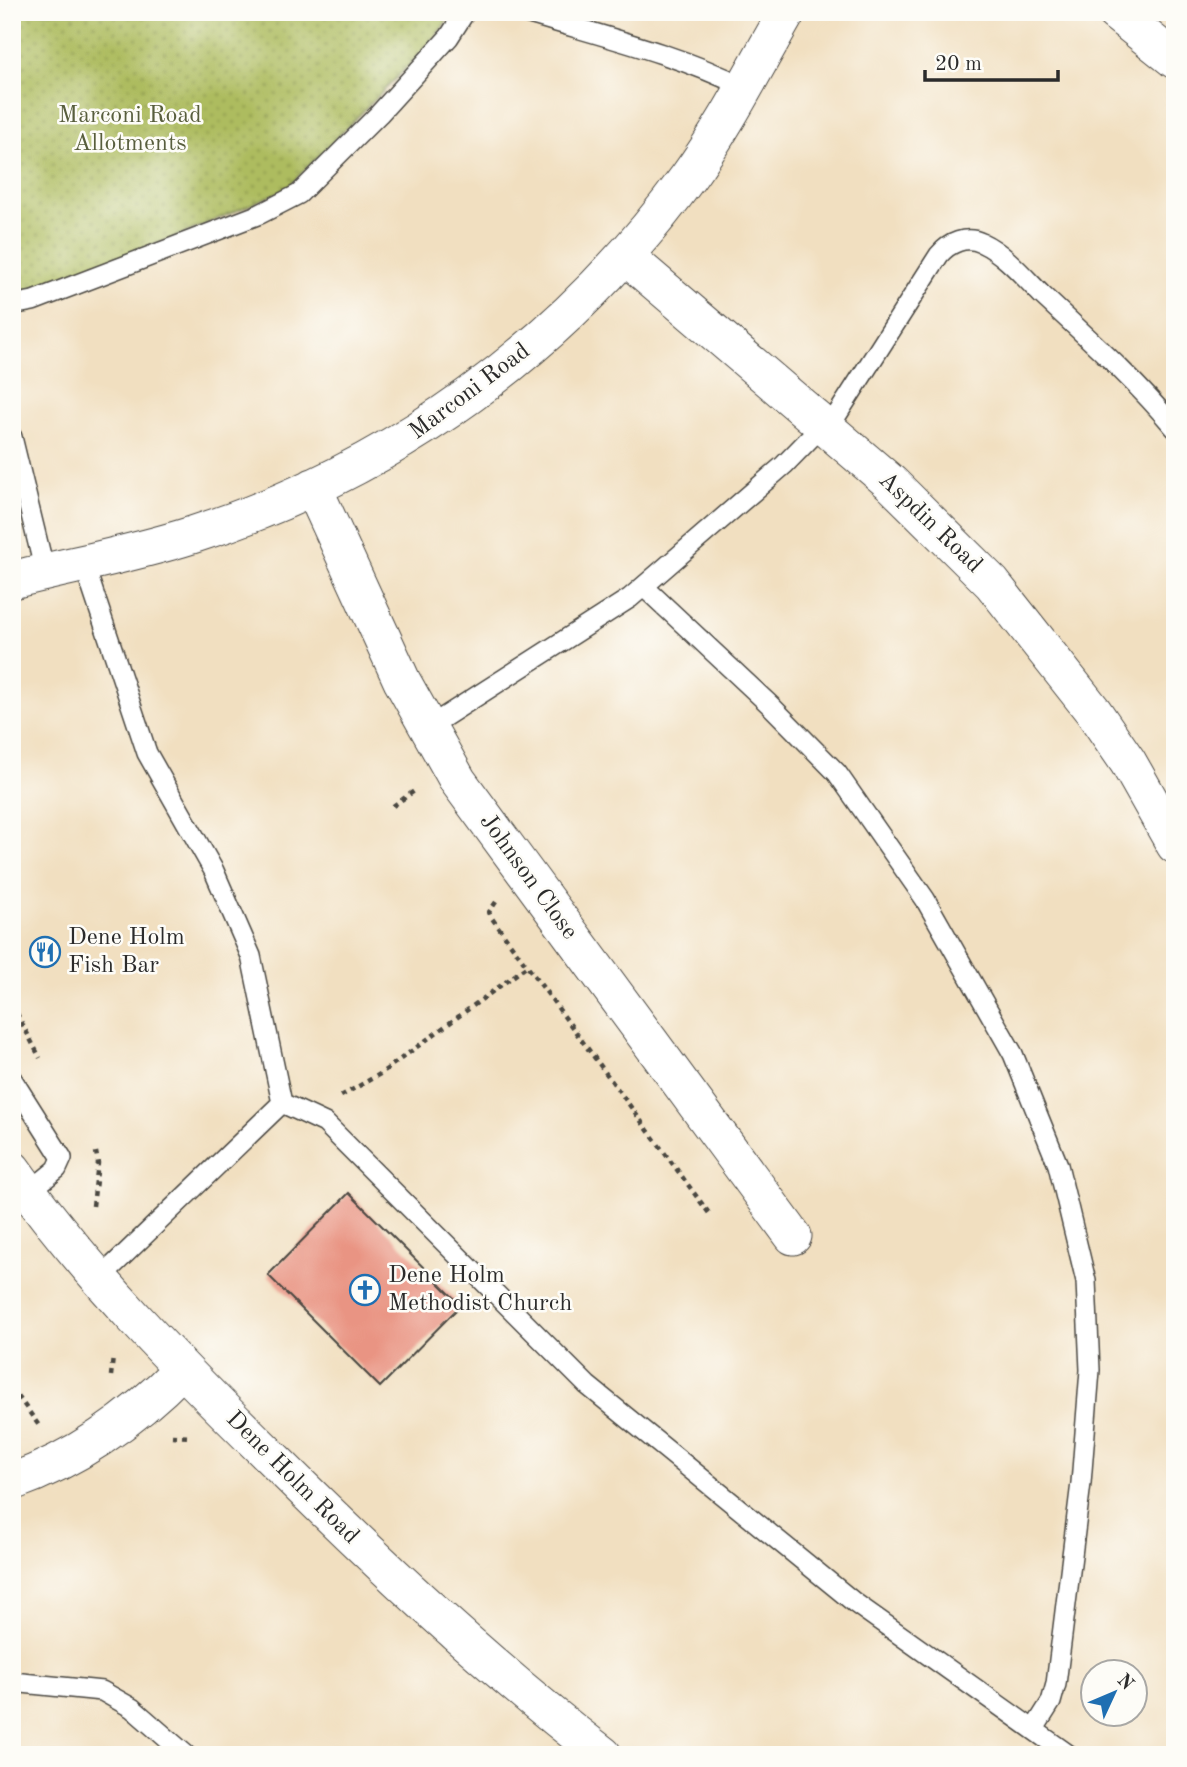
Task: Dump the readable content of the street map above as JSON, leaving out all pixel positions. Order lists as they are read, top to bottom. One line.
{"streets":{"street":["Marconi Road","Aspdin Road","Johnson Close","Dene Holm Road"]},"crossings":[["Marconi Road","Aspdin Road"],["Marconi Road","Johnson Close"]],"parks":["Marconi Road Allotments"],"places":{"restaurant":["Dene Holm Fish Bar"],"church":["Dene Holm Methodist Church"]},"scale_bar":"20 m","north":"top right"}
